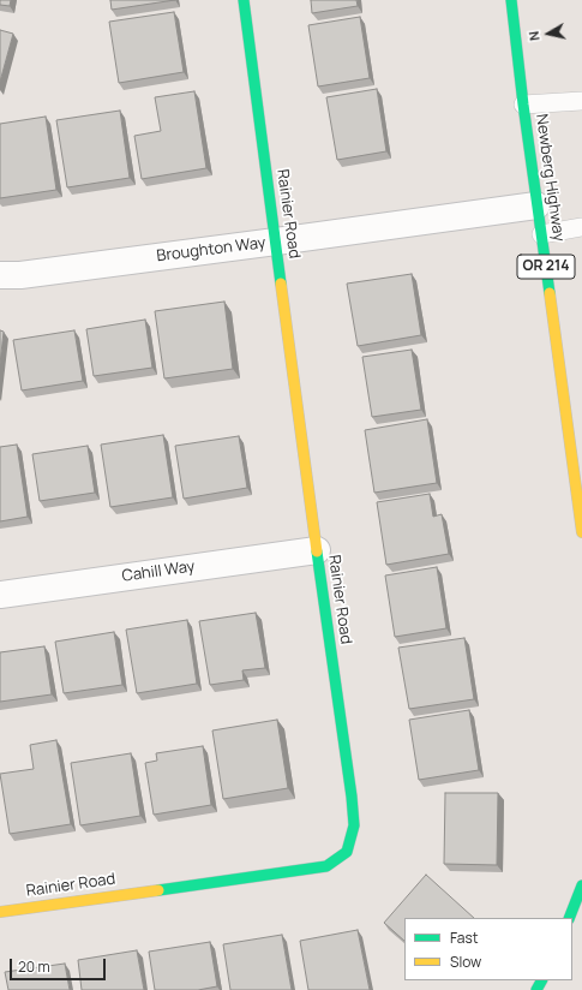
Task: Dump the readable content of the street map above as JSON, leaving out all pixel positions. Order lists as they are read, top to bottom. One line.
{"streets":{"street":["Newberg Highway","Rainier Road","Broughton Way","OR 214","Cahill Way"]},"crossings":[["Newberg Highway","Broughton Way"],["Rainier Road","Broughton Way"],["Rainier Road","Cahill Way"]],"legend":["Fast","Slow"],"scale_bar":"20 m","north":"left"}
